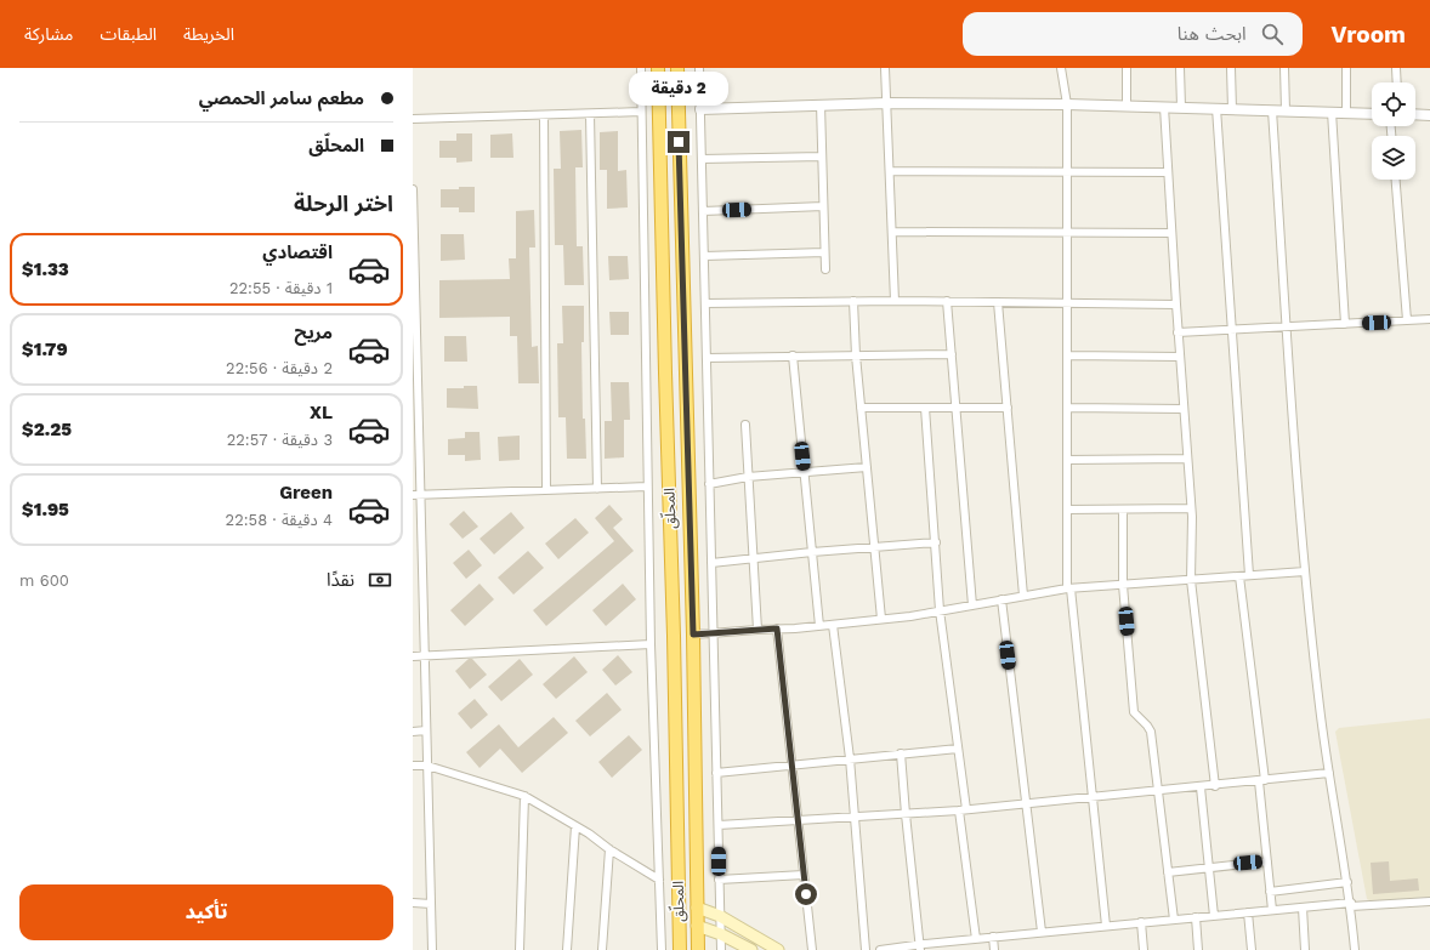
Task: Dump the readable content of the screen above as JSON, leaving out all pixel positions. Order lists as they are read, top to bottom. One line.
{"streets":{"highway":["المحلّق"]},"page":{"header":"Vroom","search":"ابحث هنا","nav":["الخريطة","الطبقات","مشاركة"],"banner":["مطعم سامر الحمصي","المحلّق"],"bubble":"2 دقيقة","heading":"اختر الرحلة","list":[{"name":"اقتصادي","note":"1 دقيقة · 22:55","value":"$1.33"},{"name":"مريح","note":"2 دقيقة · 22:56","value":"$1.79"},{"name":"XL","note":"3 دقيقة · 22:57","value":"$2.25"},{"name":"Green","note":"4 دقيقة · 22:58","value":"$1.95"}],"pay":["نقدًا","600 m"],"buttons":"تأكيد"}}
